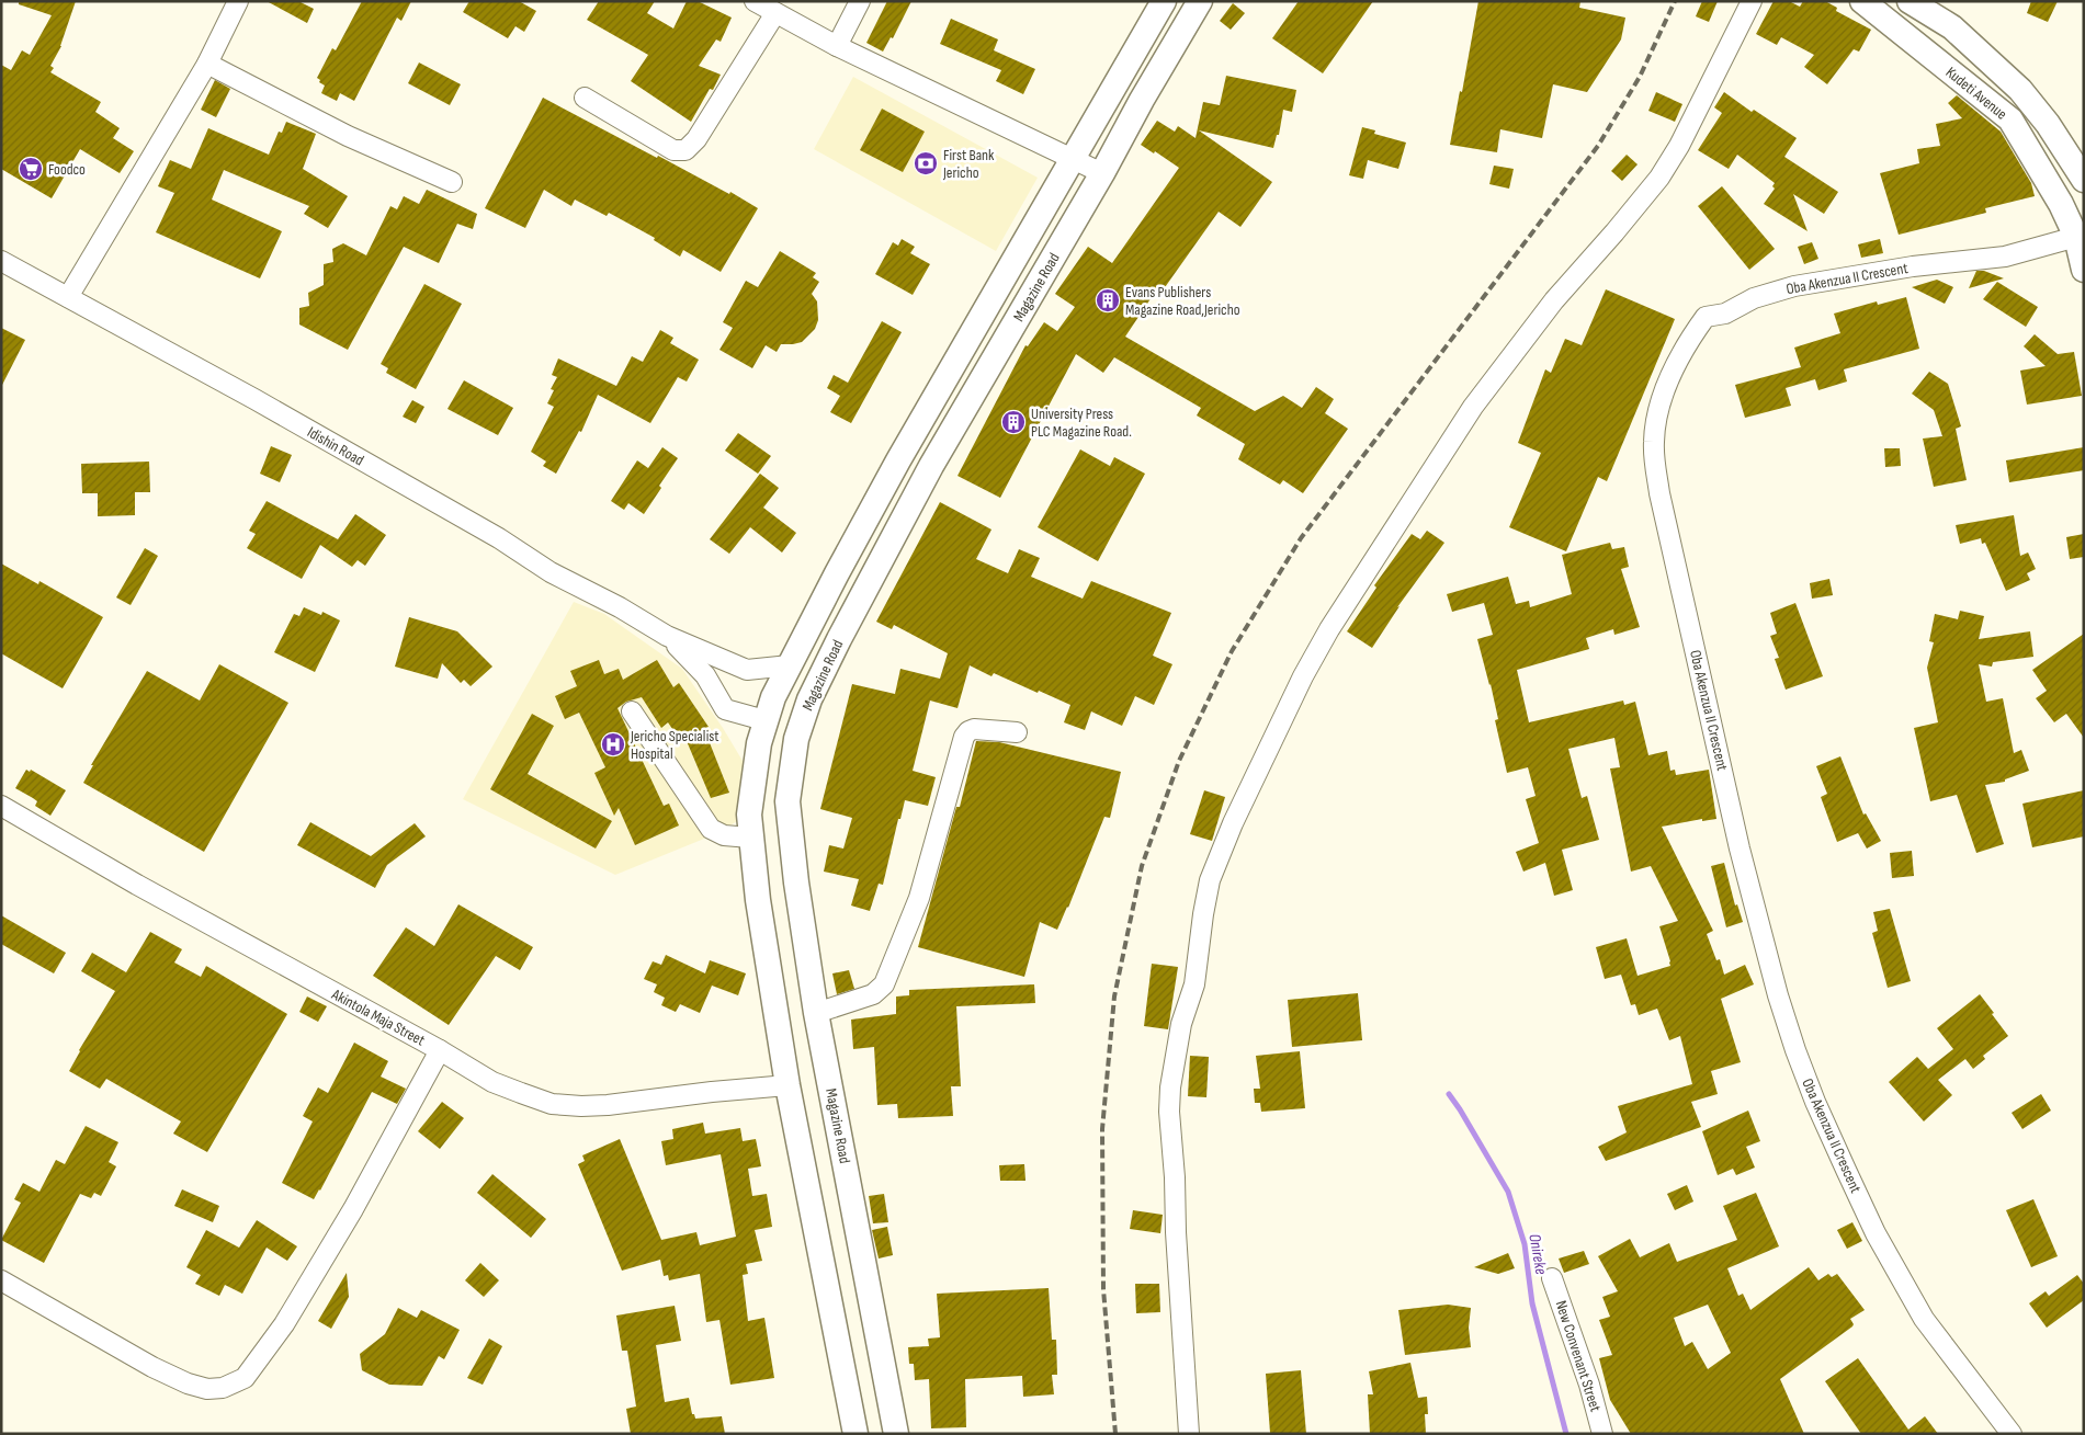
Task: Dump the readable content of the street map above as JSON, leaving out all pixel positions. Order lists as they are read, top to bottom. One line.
{"streets":{"main road":["Kudeti Avenue","Magazine Road"],"street":["Oba Akenzua II Crescent","Idishin Road","Akintola Maja Street","New Convenant Street"]},"crossings":[["Kudeti Avenue","Oba Akenzua II Crescent"]],"water":["Onireke"],"places":{"bank":["First Bank Jericho"],"supermarket":["Foodco"],"building":["Evans Publishers Magazine Road,Jericho","University Press PLC Magazine Road."],"hospital":["Jericho Specialist Hospital"]}}
